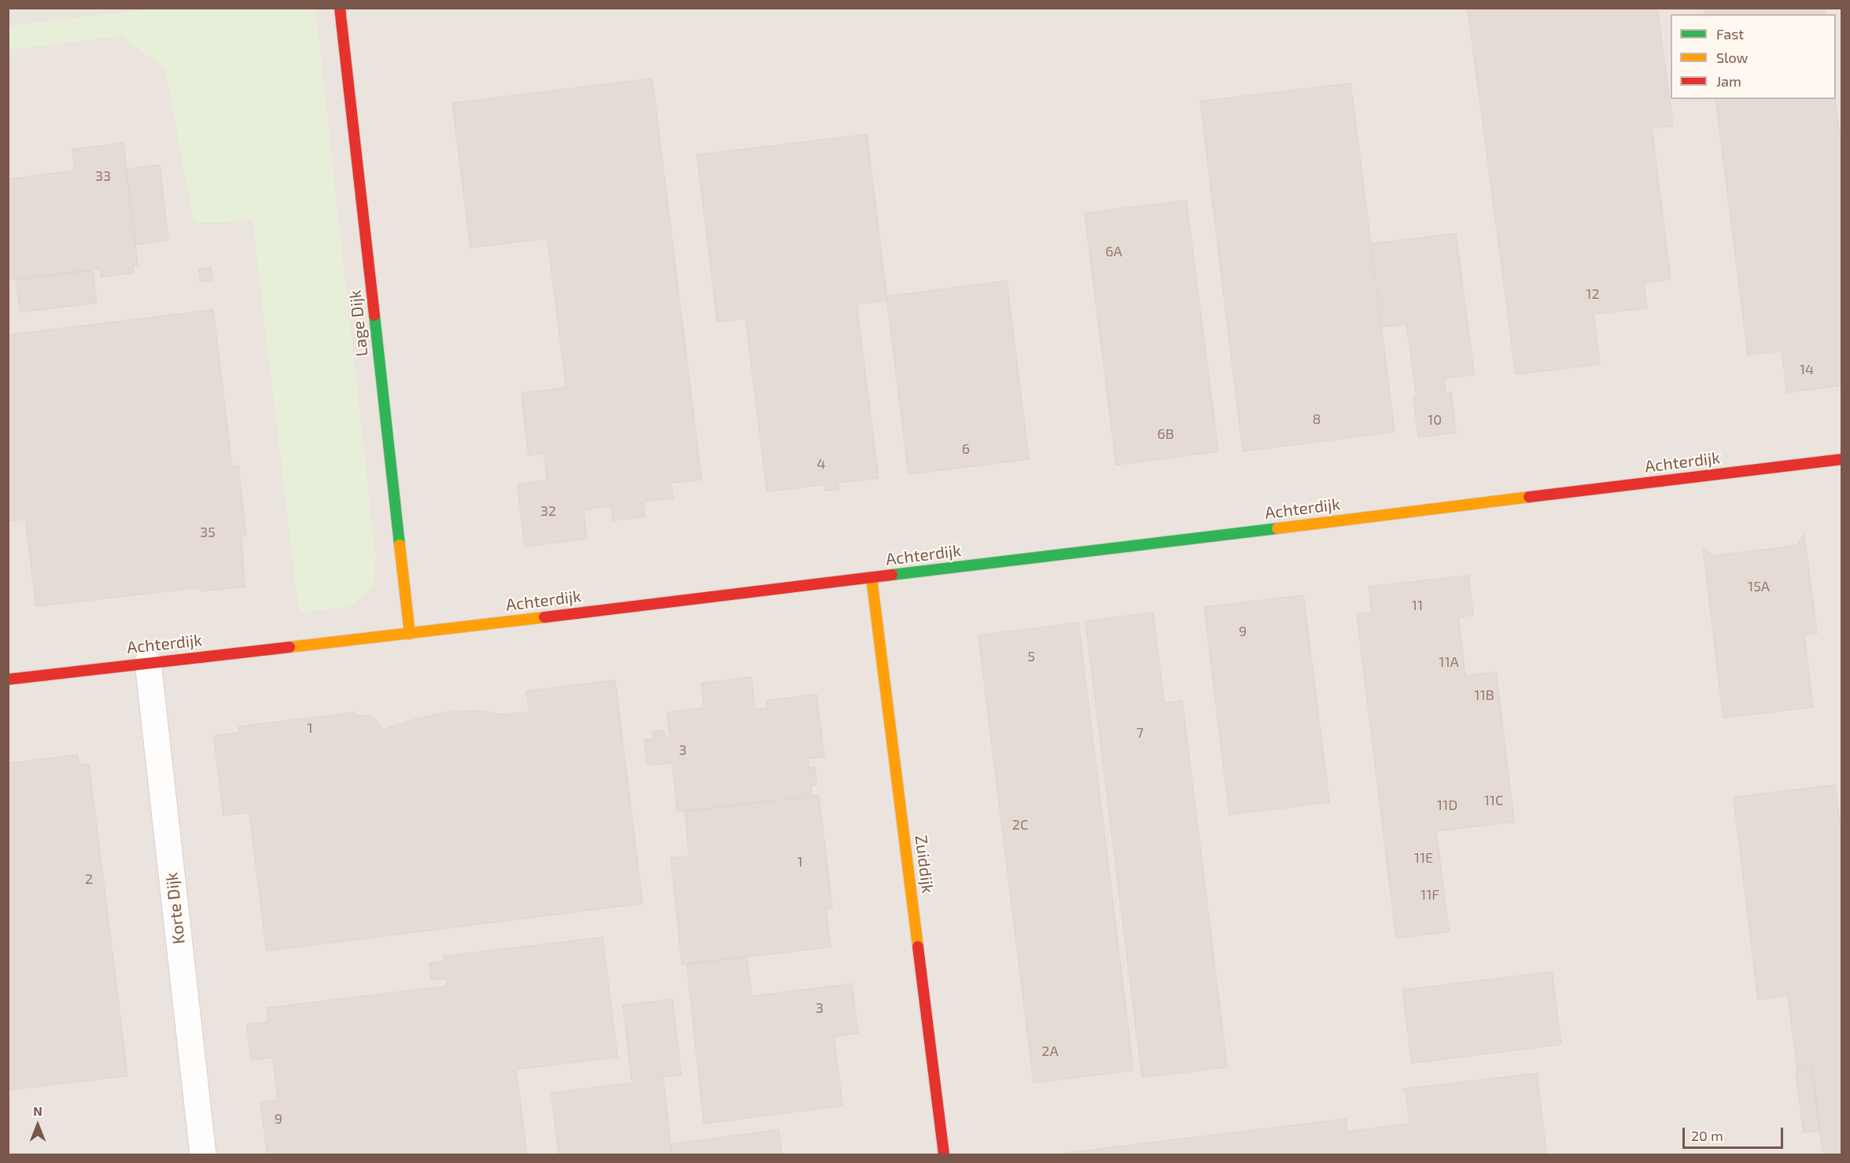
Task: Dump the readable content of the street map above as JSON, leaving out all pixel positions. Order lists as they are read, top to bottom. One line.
{"streets":{"street":["Lage Dijk","Achterdijk","Zuiddijk","Korte Dijk"]},"crossings":[["Lage Dijk","Achterdijk"],["Achterdijk","Zuiddijk"],["Achterdijk","Korte Dijk"]],"house_numbers":["33","6A","12","14","8","10","6B","6","4","32","35","15A","11","9","5","11A","11B","1","7","3","11C","11D","2C","11E","1","2","11F","3","2A","9"],"legend":["Fast","Slow","Jam"],"scale_bar":"20 m","north":"top"}
